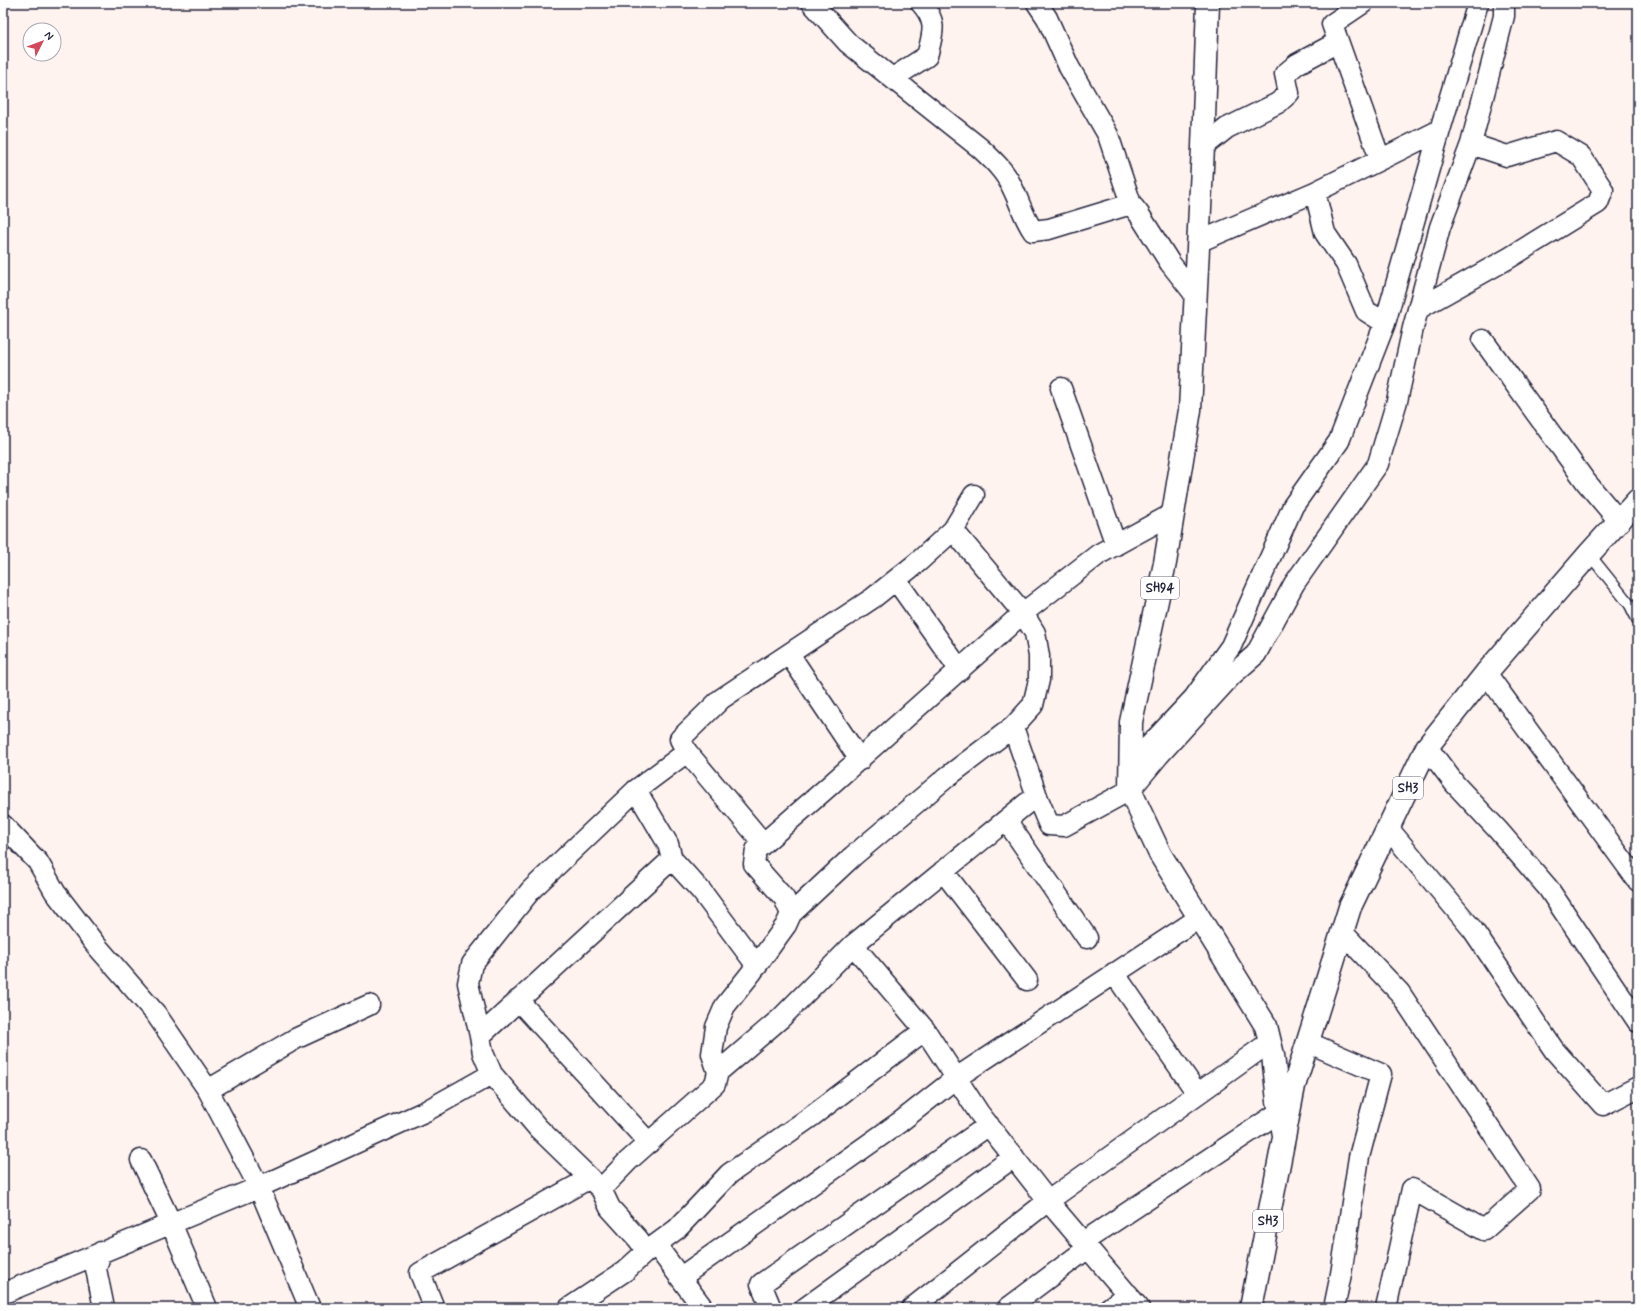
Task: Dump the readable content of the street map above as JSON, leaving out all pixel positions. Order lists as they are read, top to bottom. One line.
{"streets":{"main road":["SH94","SH3"]},"crossings":[["SH94","SH3"]],"north":"top right"}
